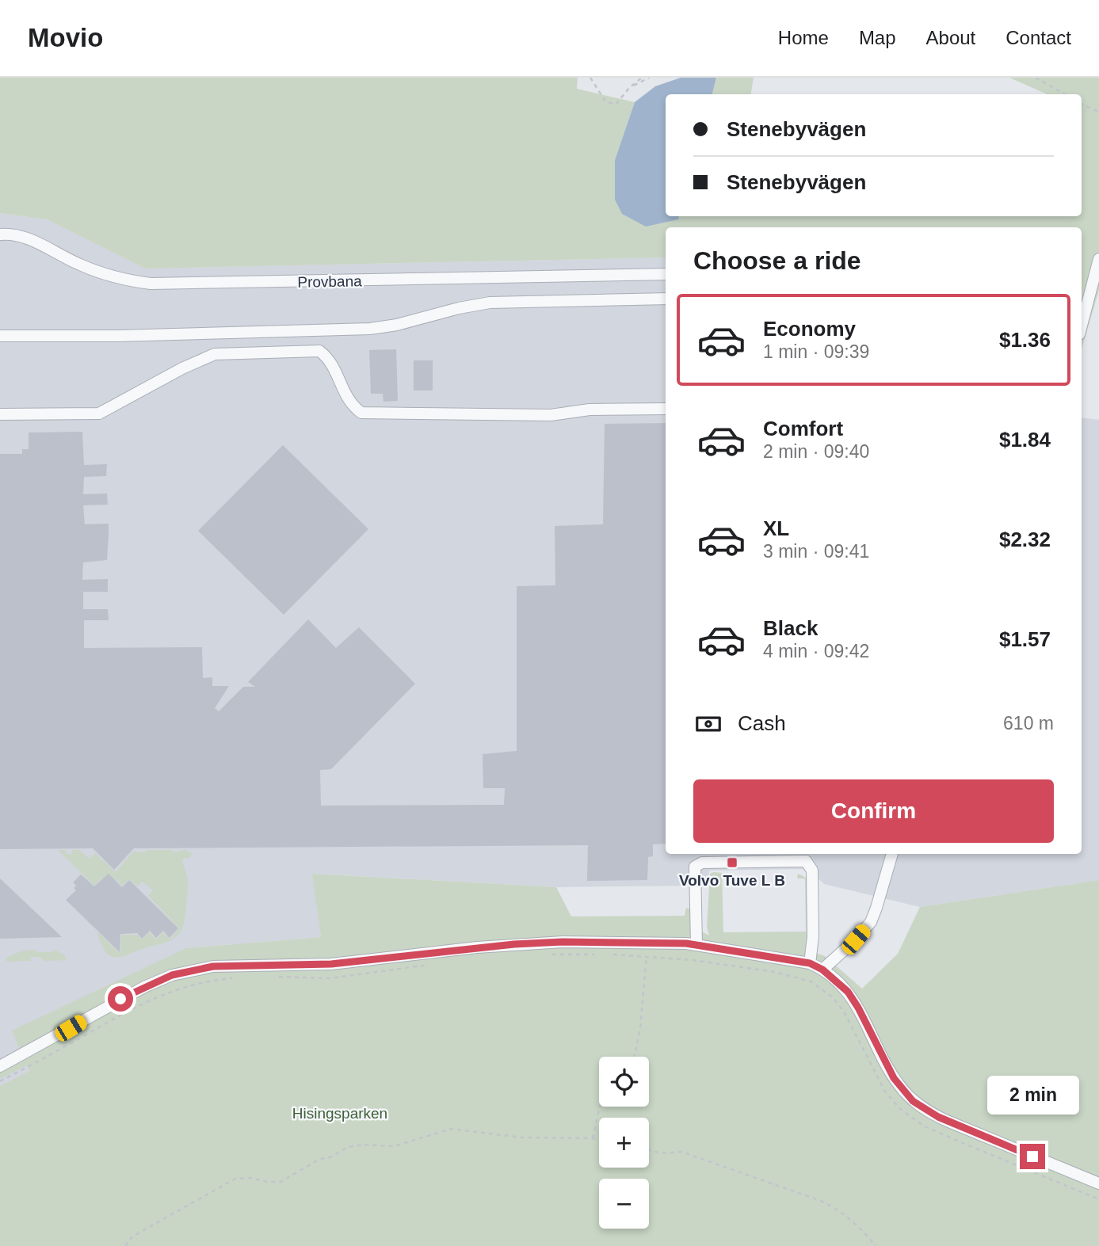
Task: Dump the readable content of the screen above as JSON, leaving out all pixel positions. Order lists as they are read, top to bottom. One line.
{"streets":{"street":["Provbana"]},"parks":["Hisingsparken"],"places":{"transit":["Volvo Tuve L B"]},"page":{"header":"Movio","nav":["Home","Map","About","Contact"],"banner":["Stenebyvägen","Stenebyvägen"],"heading":"Choose a ride","list":[{"name":"Economy","note":"1 min · 09:39","value":"$1.36"},{"name":"Comfort","note":"2 min · 09:40","value":"$1.84"},{"name":"XL","note":"3 min · 09:41","value":"$2.32"},{"name":"Black","note":"4 min · 09:42","value":"$1.57"}],"pay":["Cash","610 m"],"buttons":"Confirm","map_buttons":["+","−"],"bubble":"2 min"}}
